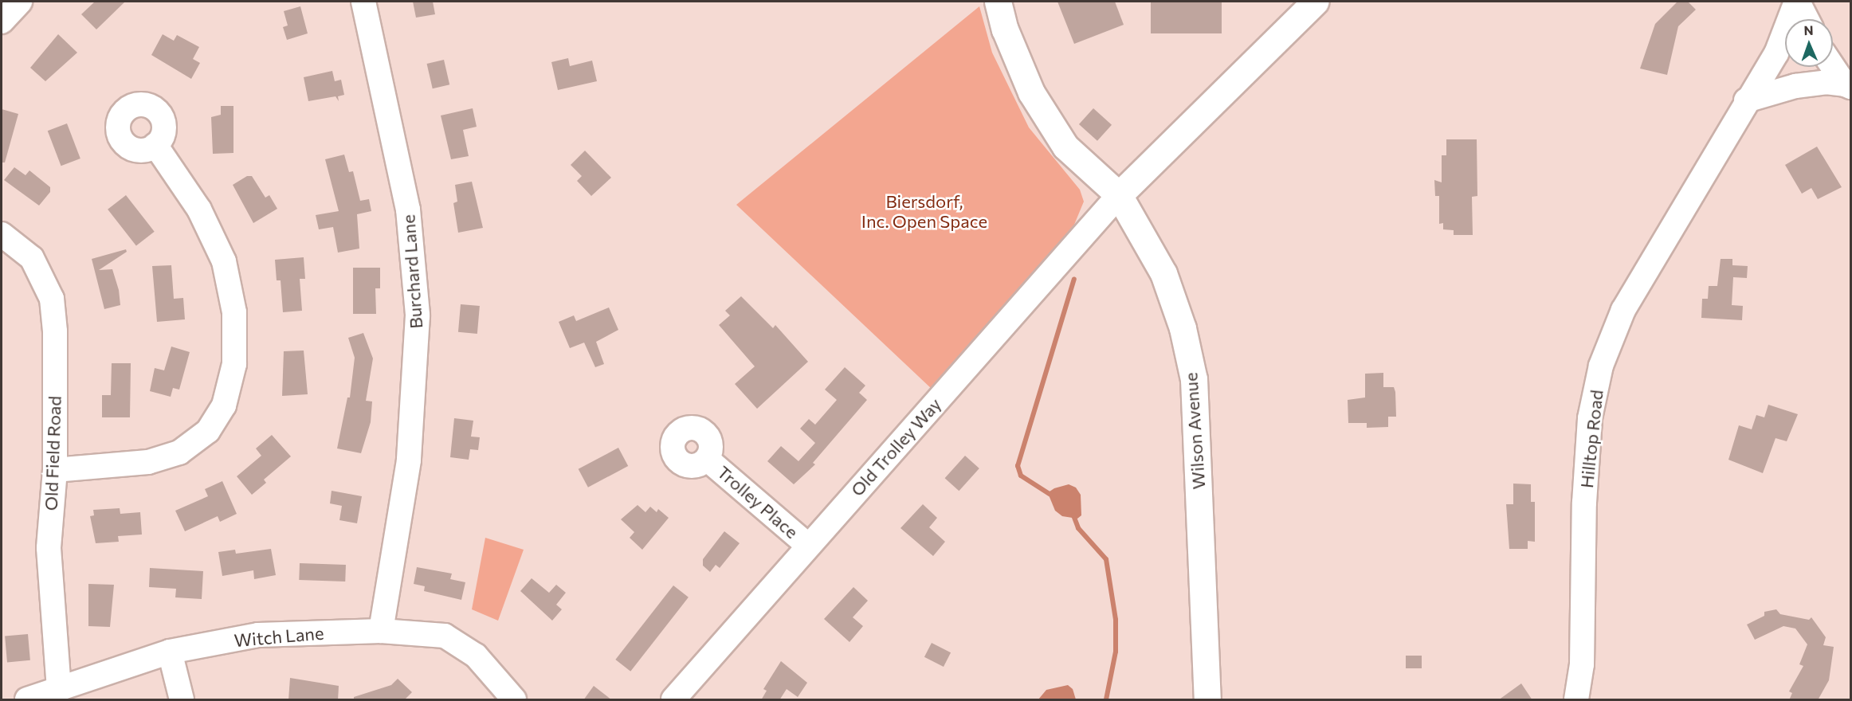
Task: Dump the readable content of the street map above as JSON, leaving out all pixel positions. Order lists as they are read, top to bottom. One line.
{"streets":{"main road":["Wilson Avenue"],"street":["Burchard Lane","Hilltop Road","Old Trolley Way","Old Field Road","Trolley Place","Witch Lane"]},"crossings":[["Burchard Lane","Witch Lane"],["Wilson Avenue","Old Trolley Way"],["Old Trolley Way","Trolley Place"],["Old Field Road","Witch Lane"]],"parks":["Biersdorf, Inc. Open Space"],"north":"top"}
